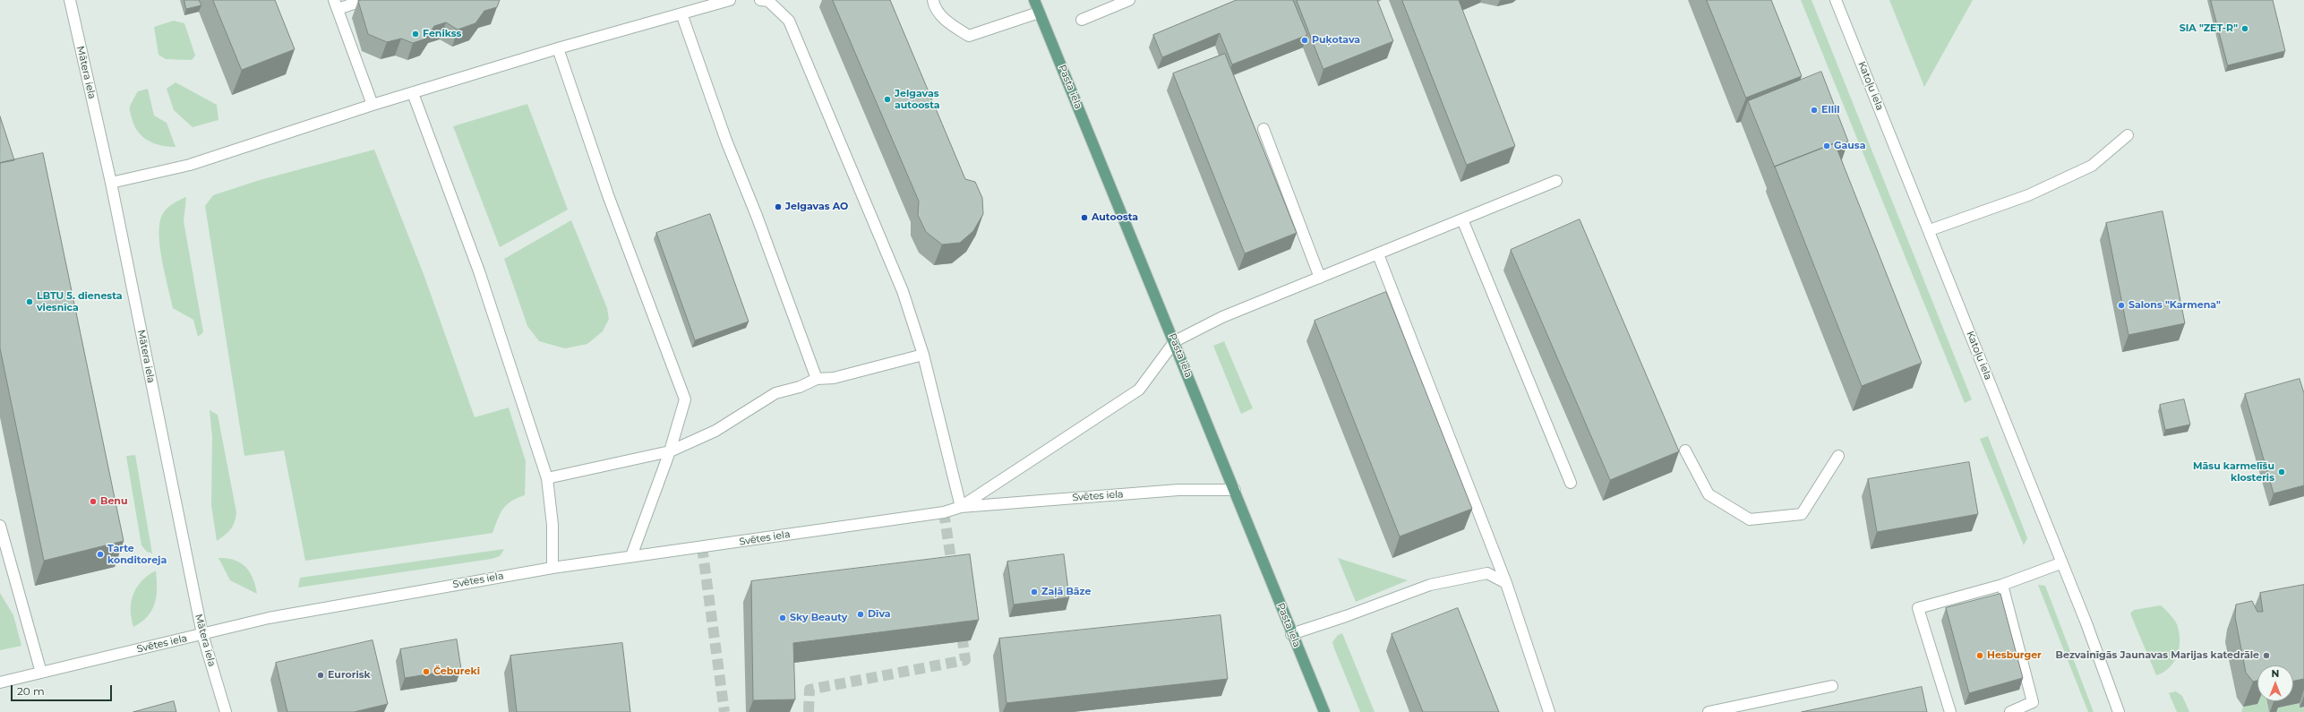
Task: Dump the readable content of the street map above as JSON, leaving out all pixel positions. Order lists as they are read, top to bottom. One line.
{"streets":{"main road":["Pasta iela"],"street":["Mātera iela","Katoļu iela","Svētes iela"]},"crossings":[["Mātera iela","Svētes iela"],["Pasta iela","Svētes iela"]],"places":["SIA \"ZET-R\"","Fenikss","Puķotava","Jelgavas autoosta","Ellil","Gausa","Jelgavas AO","Autoosta","LBTU 5. dienesta viesnīca","Salons \"Karmena\"","Māsu karmelīšu klosteris","Benu","Tarte konditoreja","Zaļā Bāze","Dīva","Sky Beauty","Hesburger","Bezvainīgās Jaunavas Marijas katedrāle","Čebureki","Eurorisk"],"scale_bar":"20 m","north":"top"}
